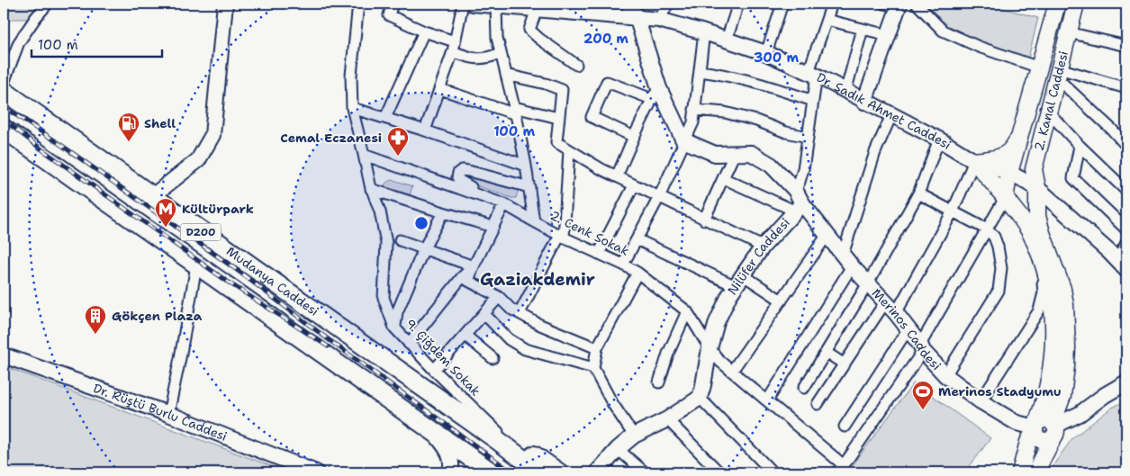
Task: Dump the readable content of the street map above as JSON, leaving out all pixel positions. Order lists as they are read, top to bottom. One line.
{"streets":{"highway":["D200","Mudanya Caddesi"],"main road":["2. Kanal Caddesi","Dr. Sadık Ahmet Caddesi","Nilüfer Caddesi","Merinos Caddesi","Dr. Rüştü Burlu Caddesi"],"street":["2. Cenk Sokak","9. Çiğdem Sokak"]},"crossings":[["2. Kanal Caddesi","Dr. Sadık Ahmet Caddesi"],["Dr. Sadık Ahmet Caddesi","2. Cenk Sokak"],["2. Cenk Sokak","Nilüfer Caddesi"],["Nilüfer Caddesi","Merinos Caddesi"]],"districts":["Gaziakdemir"],"places":{"fuel station":["Shell"],"pharmacy":["Cemal Eczanesi"],"metro station":["Kültürpark"],"building":["Gökçen Plaza"],"sports":["Merinos Stadyumu"]},"scale_bar":"100 m","rings":["200 m","300 m","100 m"]}
